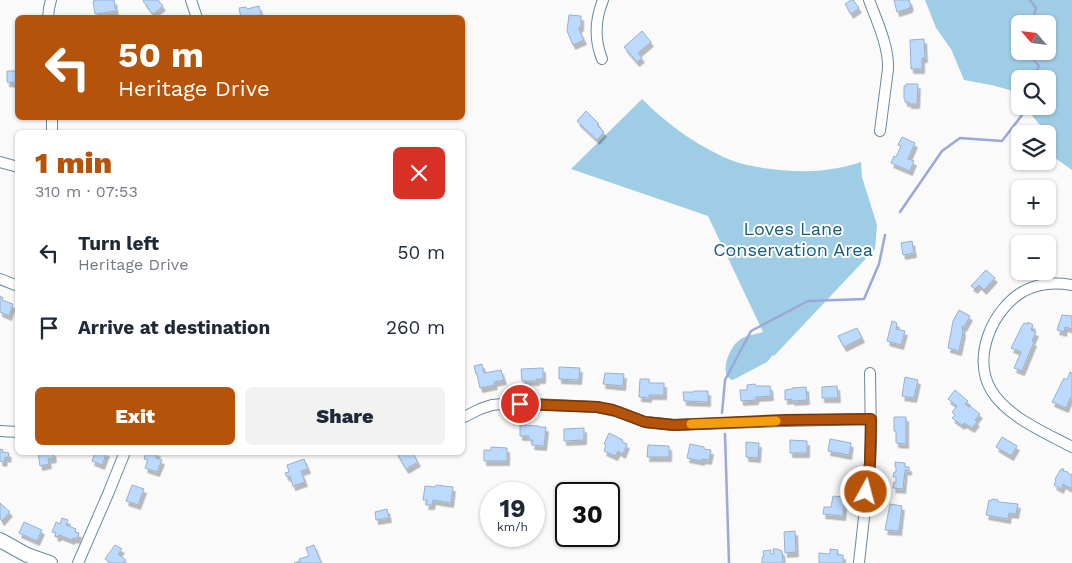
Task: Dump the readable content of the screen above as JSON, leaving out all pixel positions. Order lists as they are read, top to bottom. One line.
{"parks":["Loves Lane Conservation Area"],"north":"top left","page":{"map_buttons":["+","−"],"turn":["50 m","Heritage Drive"],"heading":["1 min","310 m · 07:53"],"list":[{"name":"Turn left","note":"Heritage Drive","value":"50 m"},{"name":"Arrive at destination","value":"260 m"}],"buttons":["Exit","Share"],"speed":"19 km/h","limit":"30"}}
